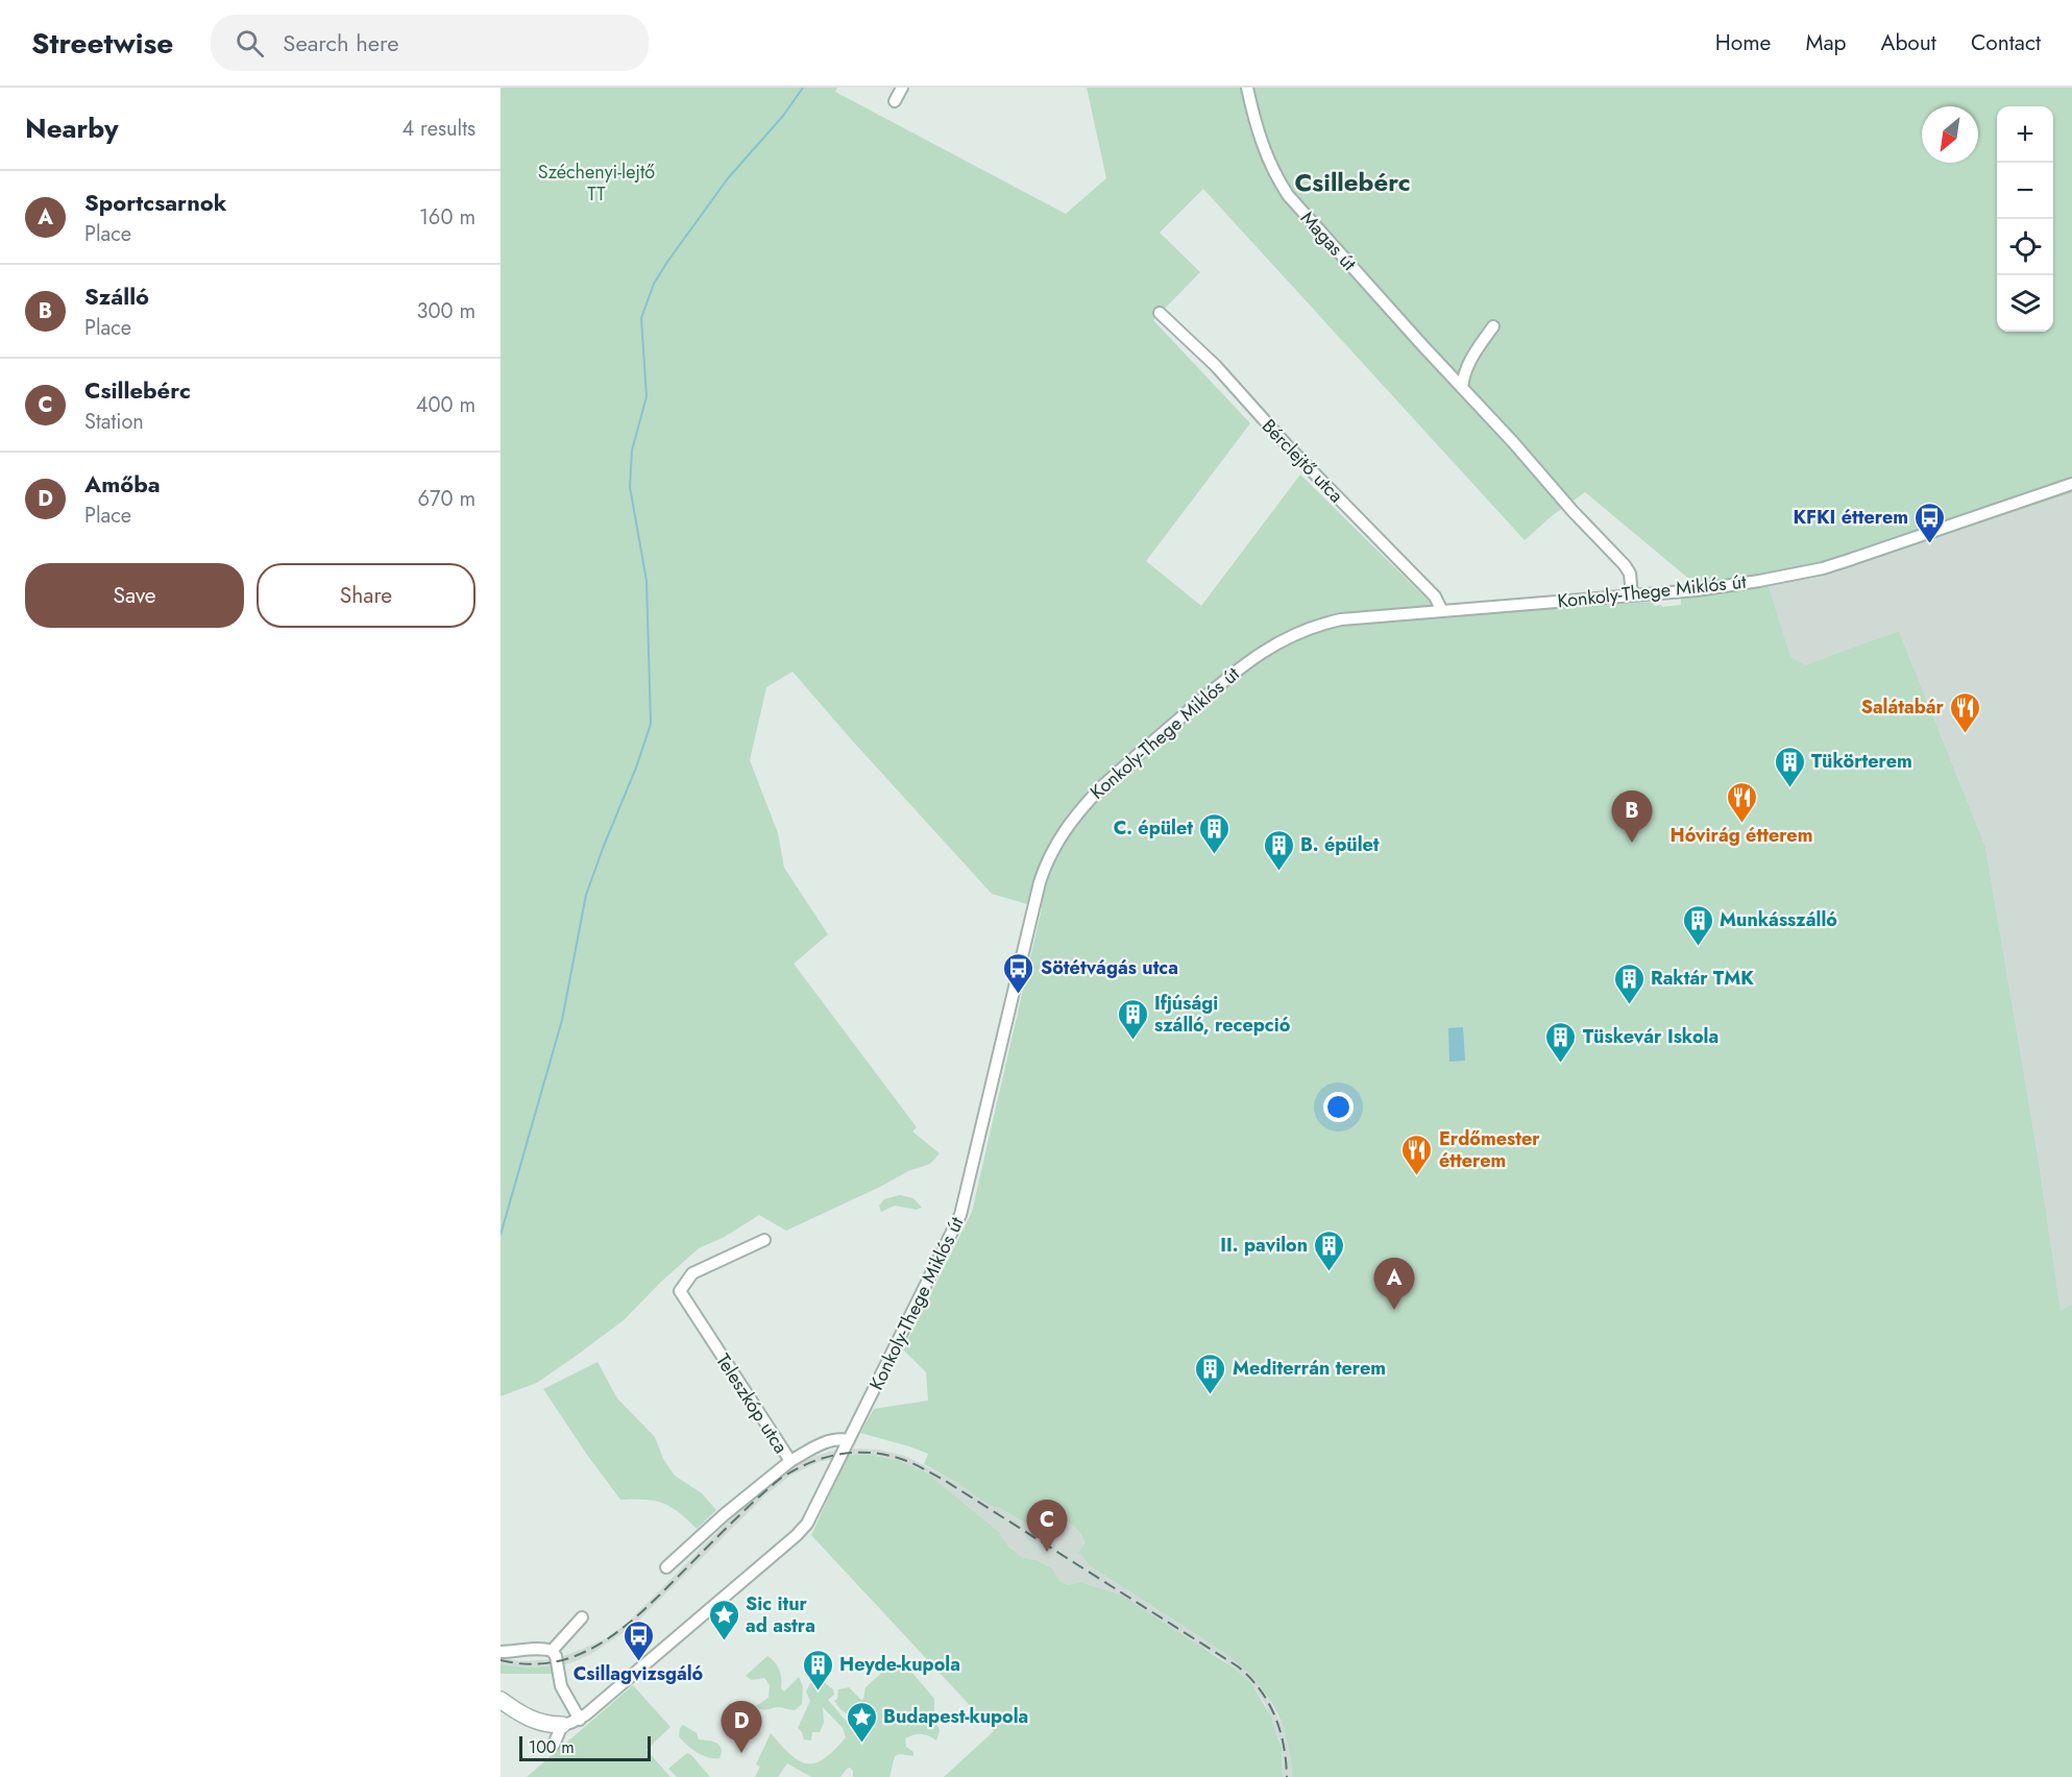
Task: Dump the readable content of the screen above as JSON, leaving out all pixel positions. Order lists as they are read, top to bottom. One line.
{"streets":{"street":["Magas út","Bérclejtő utca","Konkoly-Thege Miklós út","Teleszkóp utca"]},"crossings":[["Magas út","Konkoly-Thege Miklós út"],["Bérclejtő utca","Konkoly-Thege Miklós út"],["Konkoly-Thege Miklós út","Teleszkóp utca"]],"districts":["Csillebérc"],"parks":["Széchenyi-lejtő TT"],"places":{"bus stop":["KFKI étterem","Sötétvágás utca","Csillagvizsgáló"],"restaurant":["Salátabár","Hóvirág étterem","Erdőmester étterem"],"building":["Tükörterem","C. épület","B. épület","Munkásszálló","Raktár TMK","Ifjúsági szálló, recepció","Tüskevár Iskola","II. pavilon","Mediterrán terem","Heyde-kupola"],"place":["Sic itur ad astra","Budapest-kupola"]},"scale_bar":"100 m","north":"bottom left","page":{"header":"Streetwise","search":"Search here","nav":["Home","Map","About","Contact"],"heading":["Nearby","4 results"],"map_buttons":["+","−"],"list":[{"mark":"A","name":"Sportcsarnok","note":"Place","value":"160 m"},{"mark":"B","name":"Szálló","note":"Place","value":"300 m"},{"mark":"C","name":"Csillebérc","note":"Station","value":"400 m"},{"mark":"D","name":"Amőba","note":"Place","value":"670 m"}],"buttons":["Save","Share"],"pins":["B","A","C","D"],"scale":"100 m"}}
